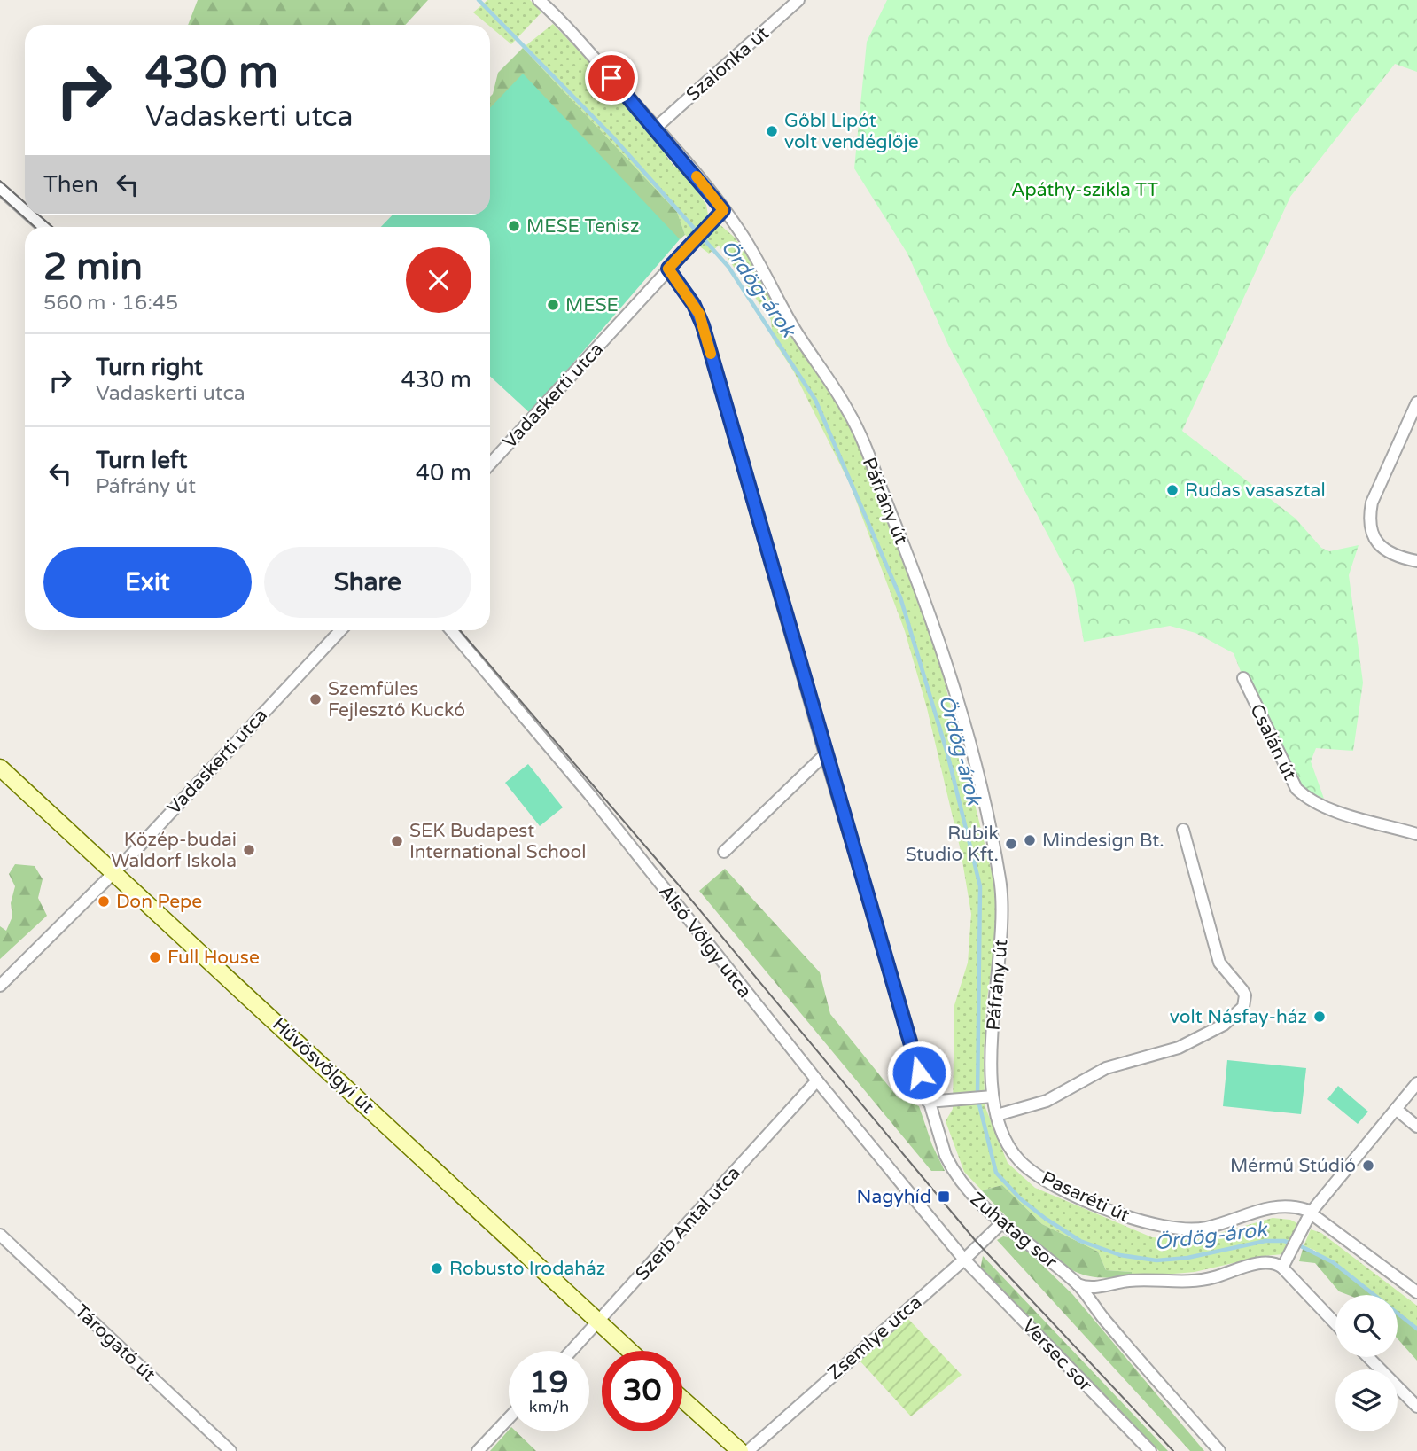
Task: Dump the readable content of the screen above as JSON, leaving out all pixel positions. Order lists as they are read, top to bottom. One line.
{"streets":{"main road":["Hűvösvölgyi út"],"street":["Szalonka út","Vadaskerti utca","Páfrány út","Csalán út","Alsó Völgy utca","Pasaréti út","Szerb Antal utca","Zuhatag sor","Zsemlye utca","Tárogató út","Versec sor"]},"crossings":[["Szalonka út","Páfrány út"],["Vadaskerti utca","Páfrány út"],["Vadaskerti utca","Hűvösvölgyi út"],["Vadaskerti utca","Zuhatag sor"],["Páfrány út","Pasaréti út"],["Alsó Völgy utca","Szerb Antal utca"],["Alsó Völgy utca","Zsemlye utca"],["Alsó Völgy utca","Versec sor"],["Hűvösvölgyi út","Szerb Antal utca"],["Zuhatag sor","Zsemlye utca"],["Zsemlye utca","Versec sor"]],"water":["Ördög-árok"],"parks":["Apáthy-szikla TT"],"places":{"other":["Gőbl Lipót volt vendéglője","MESE Tenisz","MESE","Rudas vasasztal","Szemfüles Fejlesztő Kuckó","Mindesign Bt.","SEK Budapest International School","Rubik Studio Kft.","Közép-budai Waldorf Iskola","Don Pepe","Full House","volt Násfay-ház","Mérmű Stúdió","Robusto Irodaház"],"transit":["Nagyhíd"]},"page":{"turn":["430 m","Vadaskerti utca"],"then":"Then","heading":["2 min","560 m · 16:45"],"list":[{"name":"Turn right","note":"Vadaskerti utca","value":"430 m"},{"name":"Turn left","note":"Páfrány út","value":"40 m"}],"buttons":["Exit","Share"],"speed":"19 km/h","limit":"30"}}
